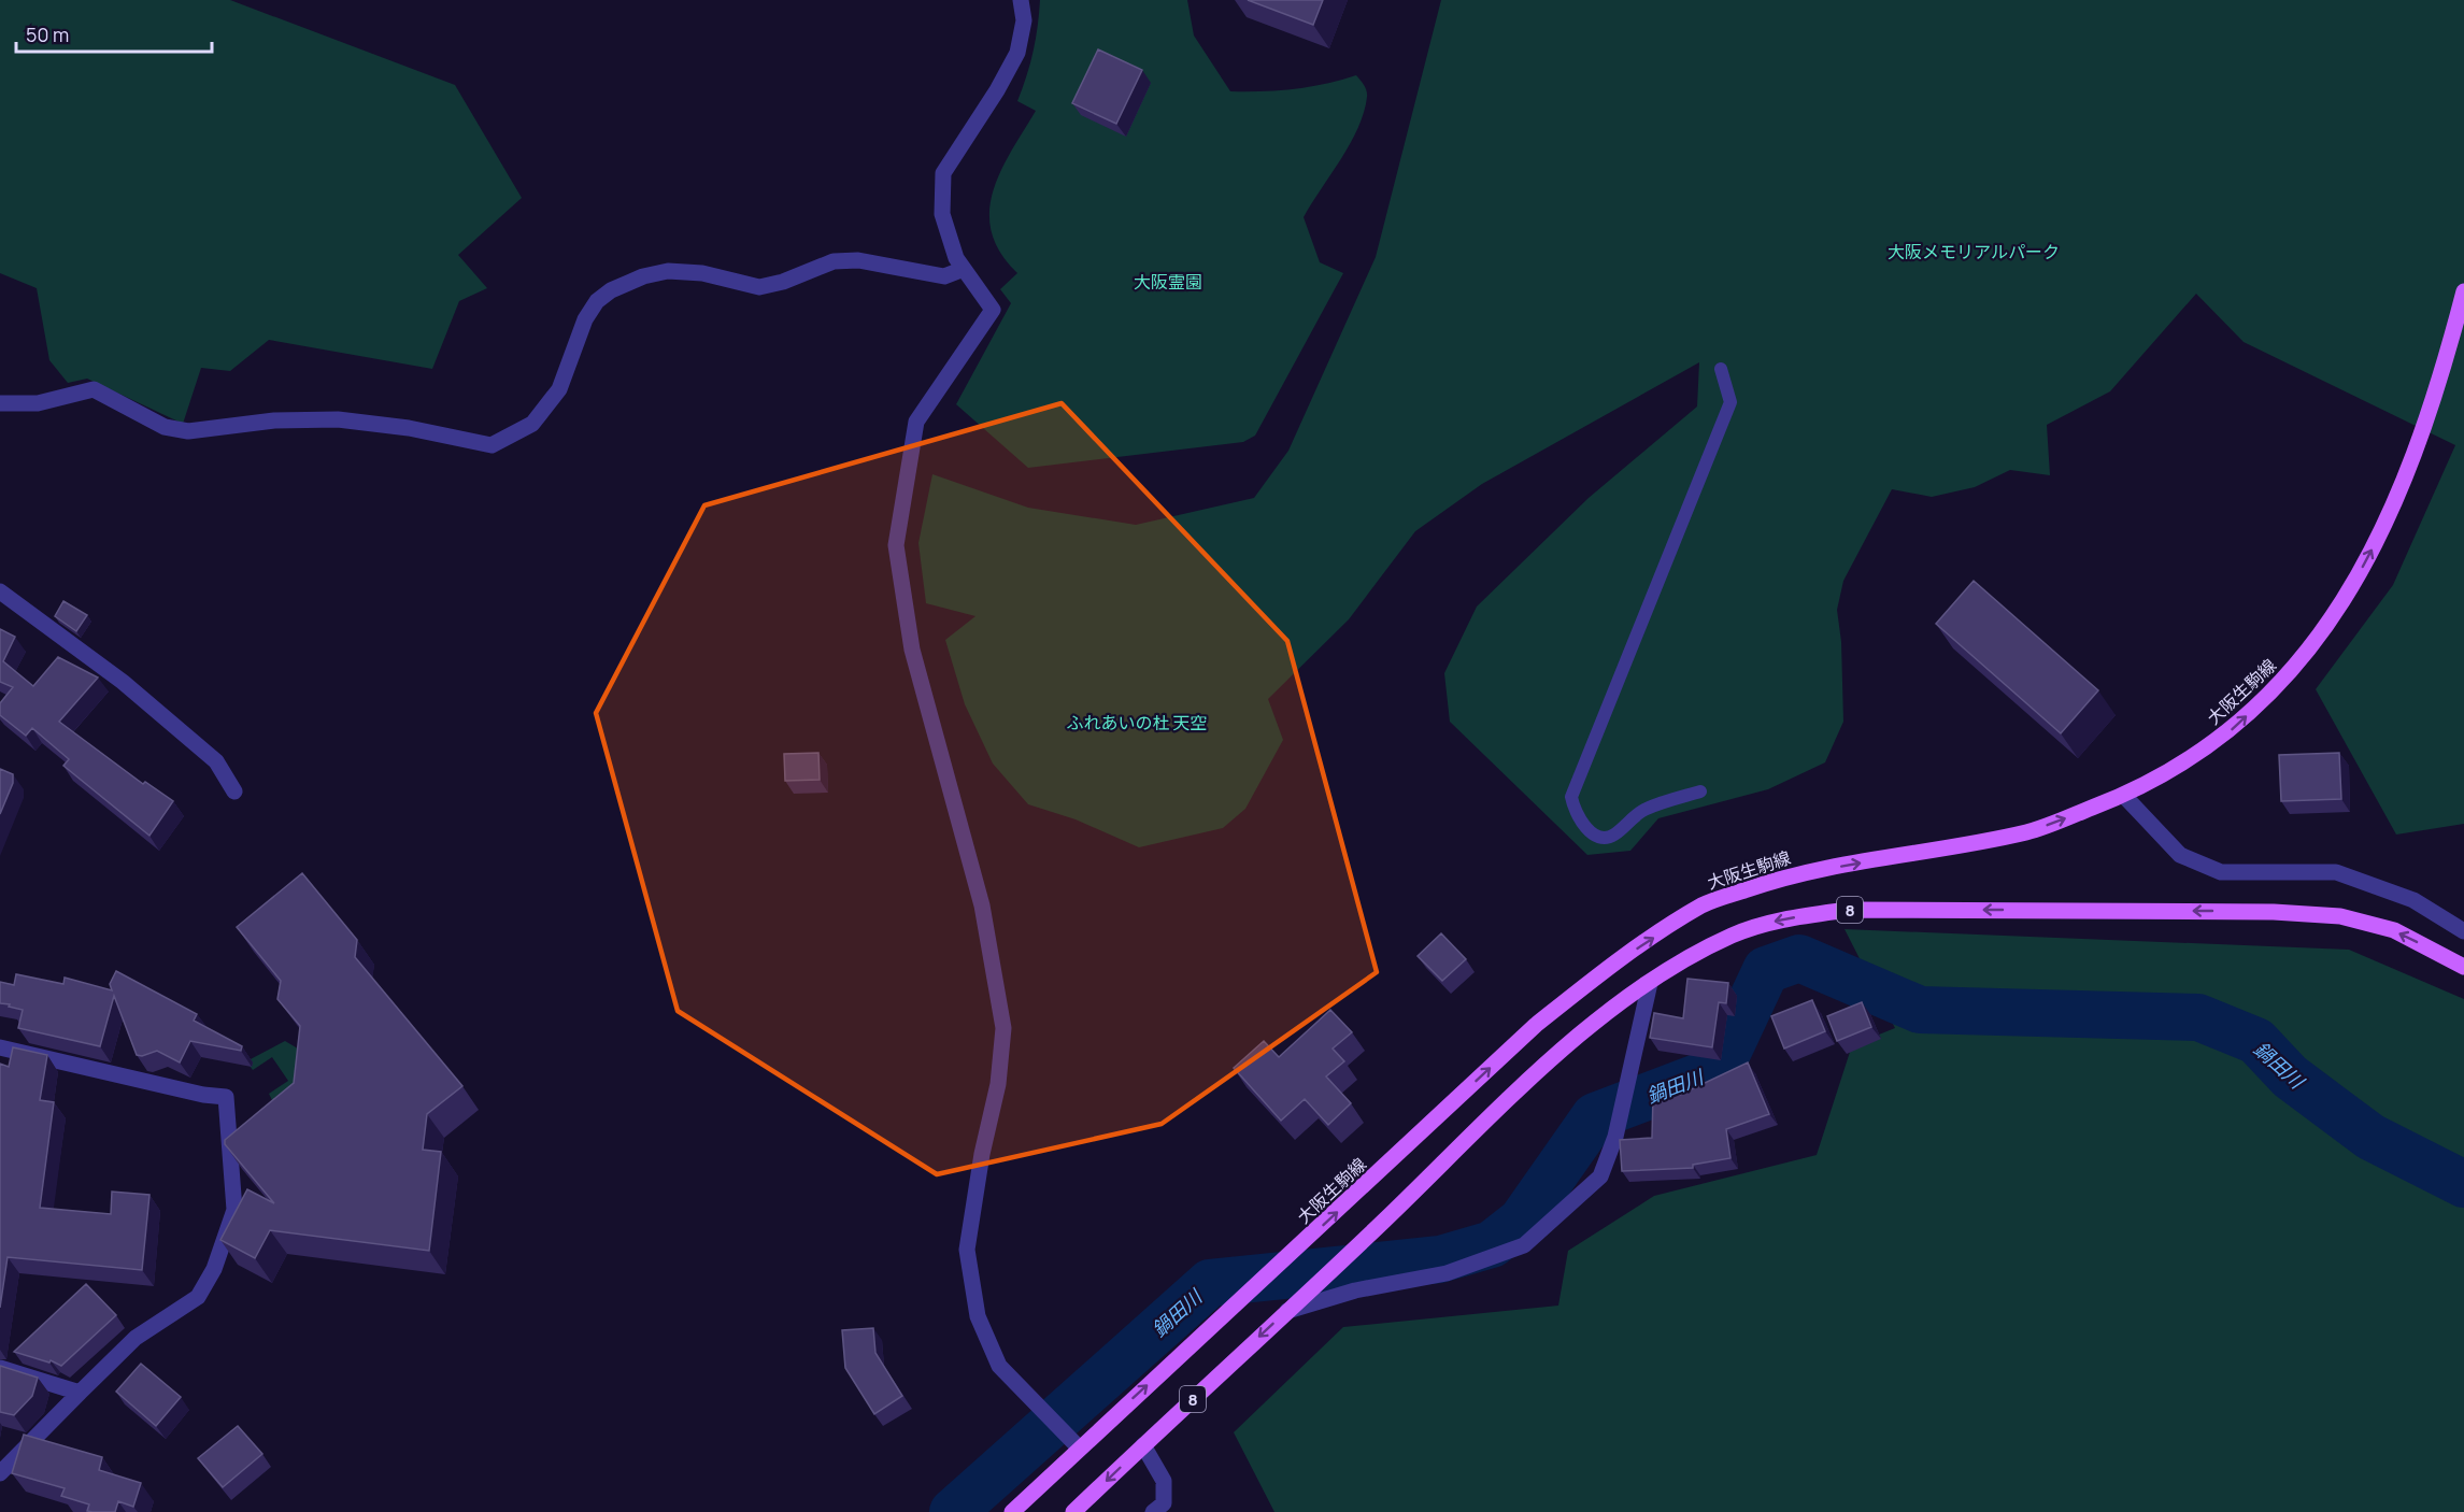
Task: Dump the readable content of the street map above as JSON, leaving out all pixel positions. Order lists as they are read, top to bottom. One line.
{"streets":{"main road":["大阪生駒線","8"]},"water":["鍋田川"],"parks":["大阪メモリアルパーク","大阪霊園","ふれあいの杜 天空"],"scale_bar":"50 m"}
